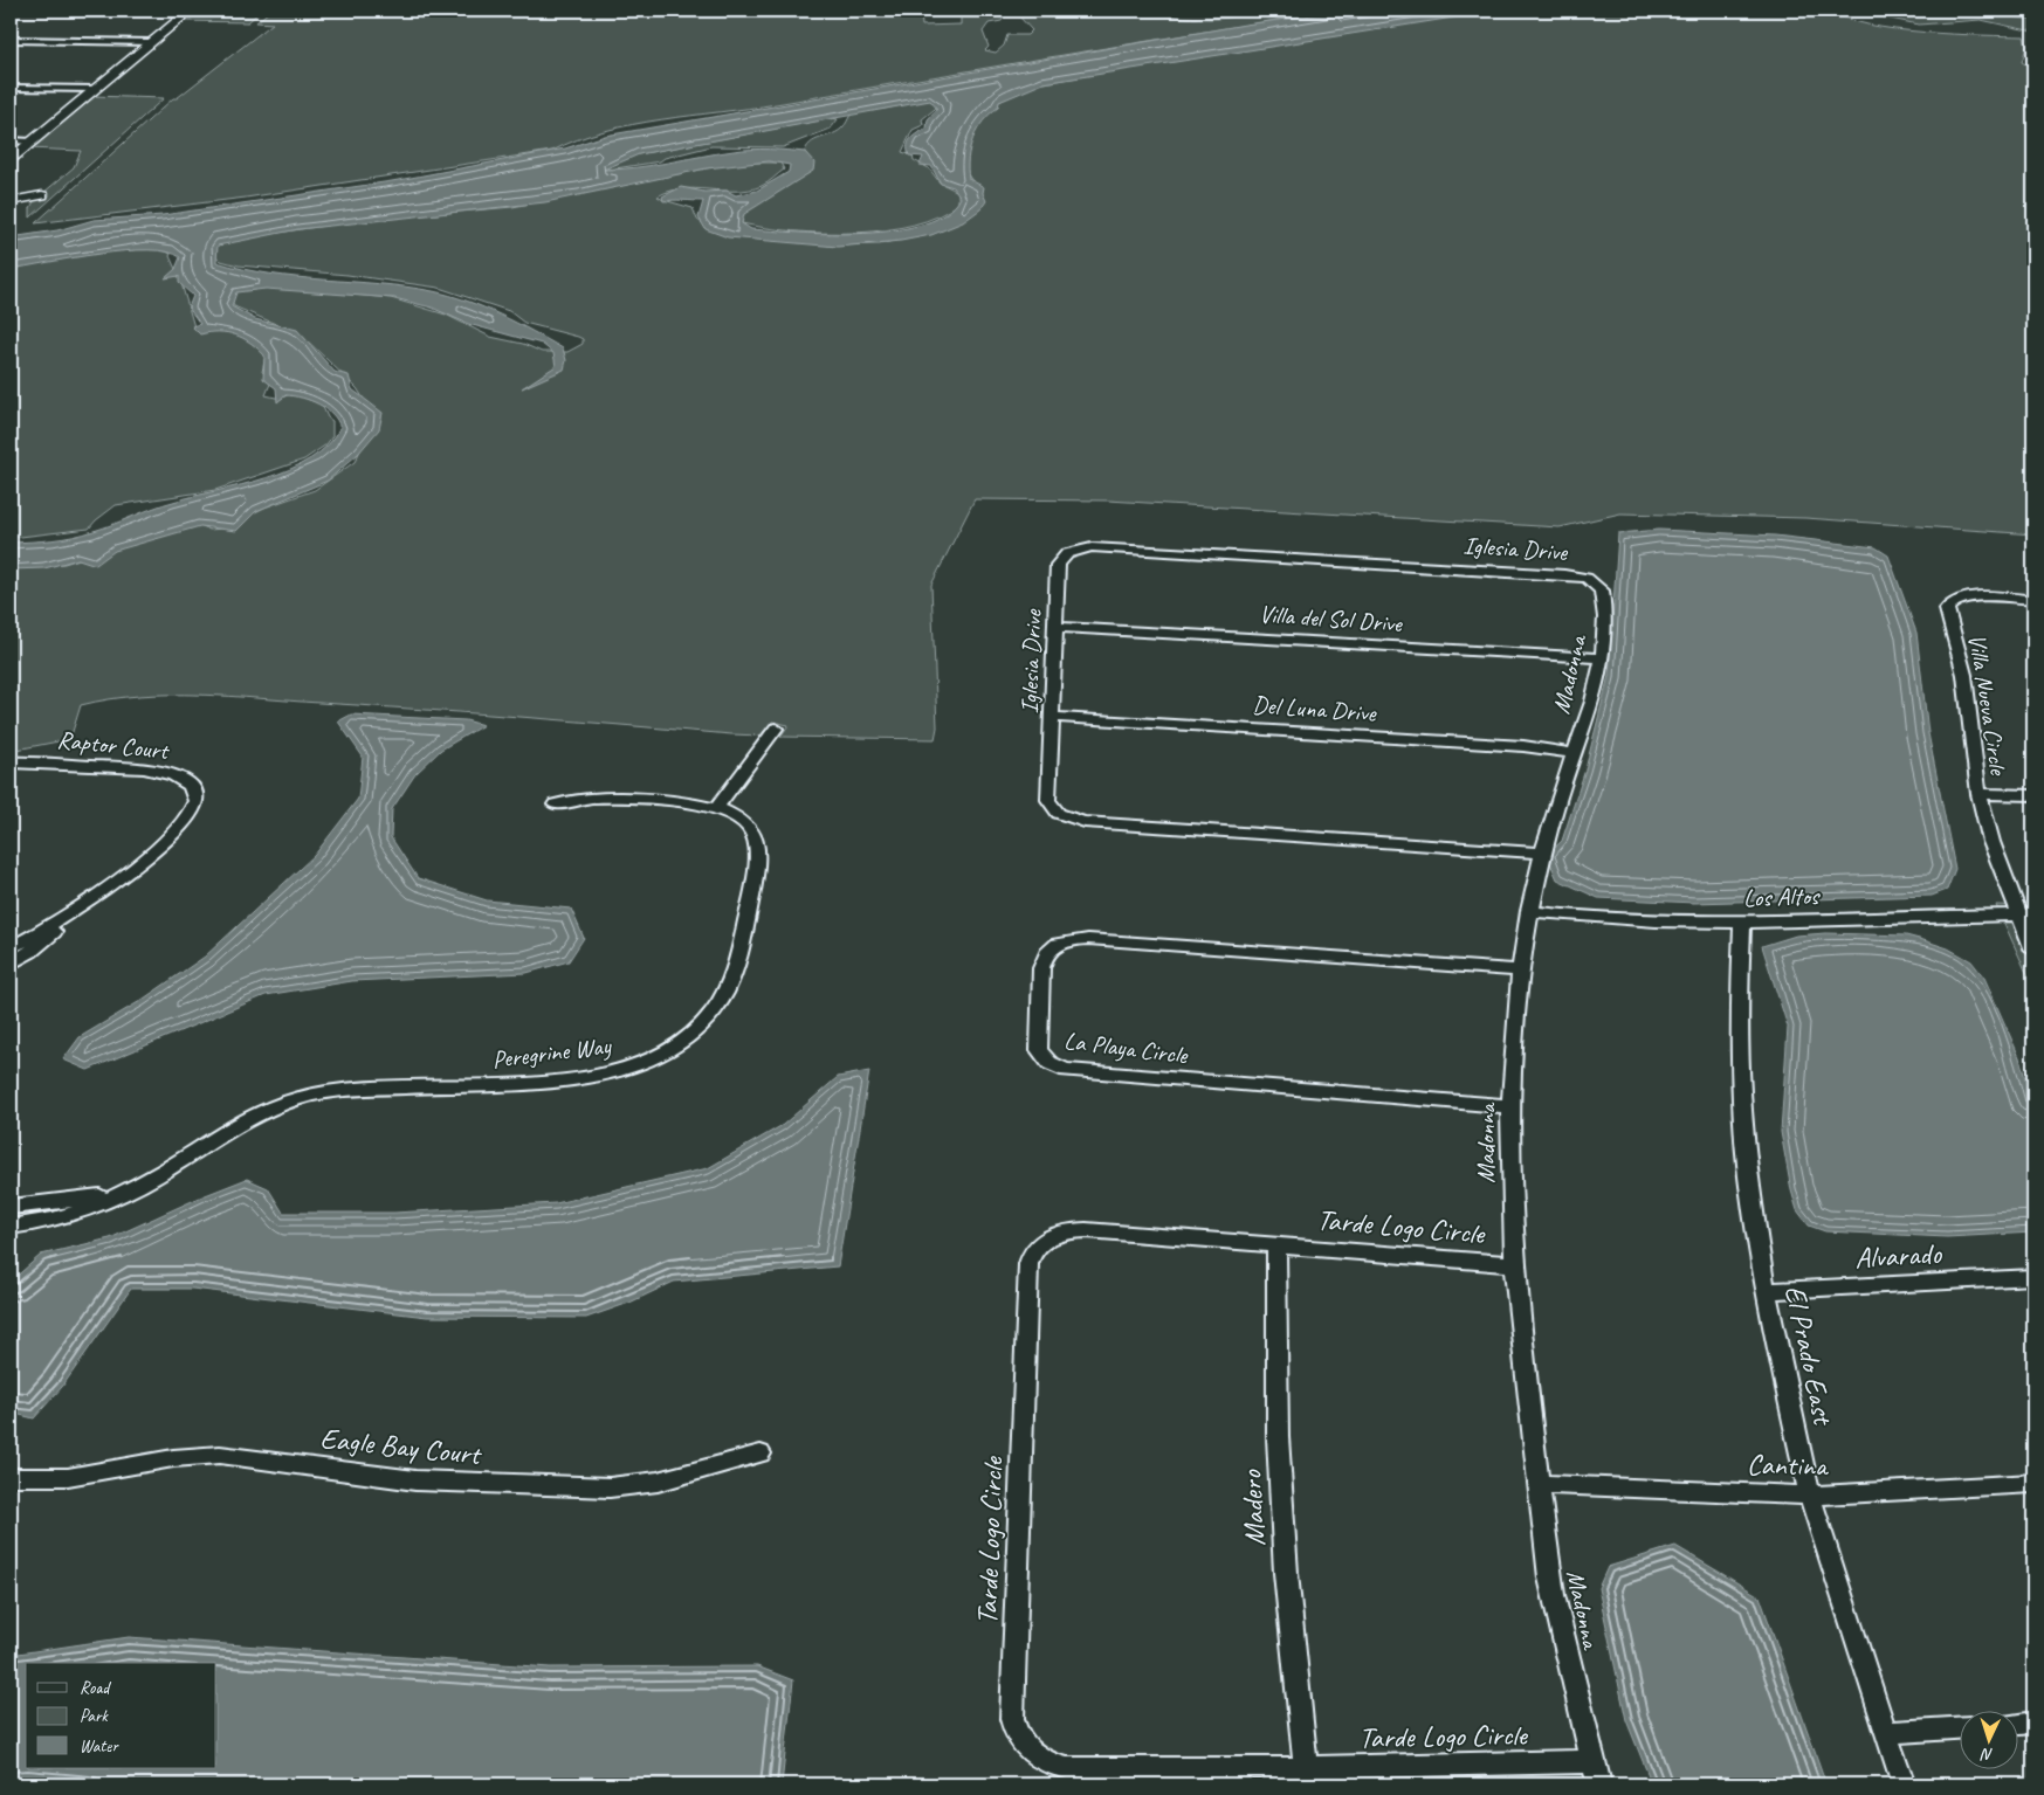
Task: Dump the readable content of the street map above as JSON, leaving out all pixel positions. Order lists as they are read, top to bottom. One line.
{"streets":{"street":["Iglesia Drive","Villa del Sol Drive","Madonna","Villa Nueva Circle","Del Luna Drive","Raptor Court","Los Altos","La Playa Circle","Peregrine Way","Tarde Logo Circle","Alvarado","El Prado East","Eagle Bay Court","Cantina","Madero"]},"crossings":[["Iglesia Drive","Villa del Sol Drive"],["Iglesia Drive","Madonna"],["Iglesia Drive","Del Luna Drive"],["Villa del Sol Drive","Madonna"],["Madonna","Del Luna Drive"],["Madonna","Los Altos"],["Madonna","La Playa Circle"],["Madonna","Tarde Logo Circle"],["Madonna","Cantina"],["Los Altos","El Prado East"],["Tarde Logo Circle","Madero"],["Alvarado","El Prado East"],["El Prado East","Cantina"]],"legend":["Road","Park","Water"],"north":"bottom"}
